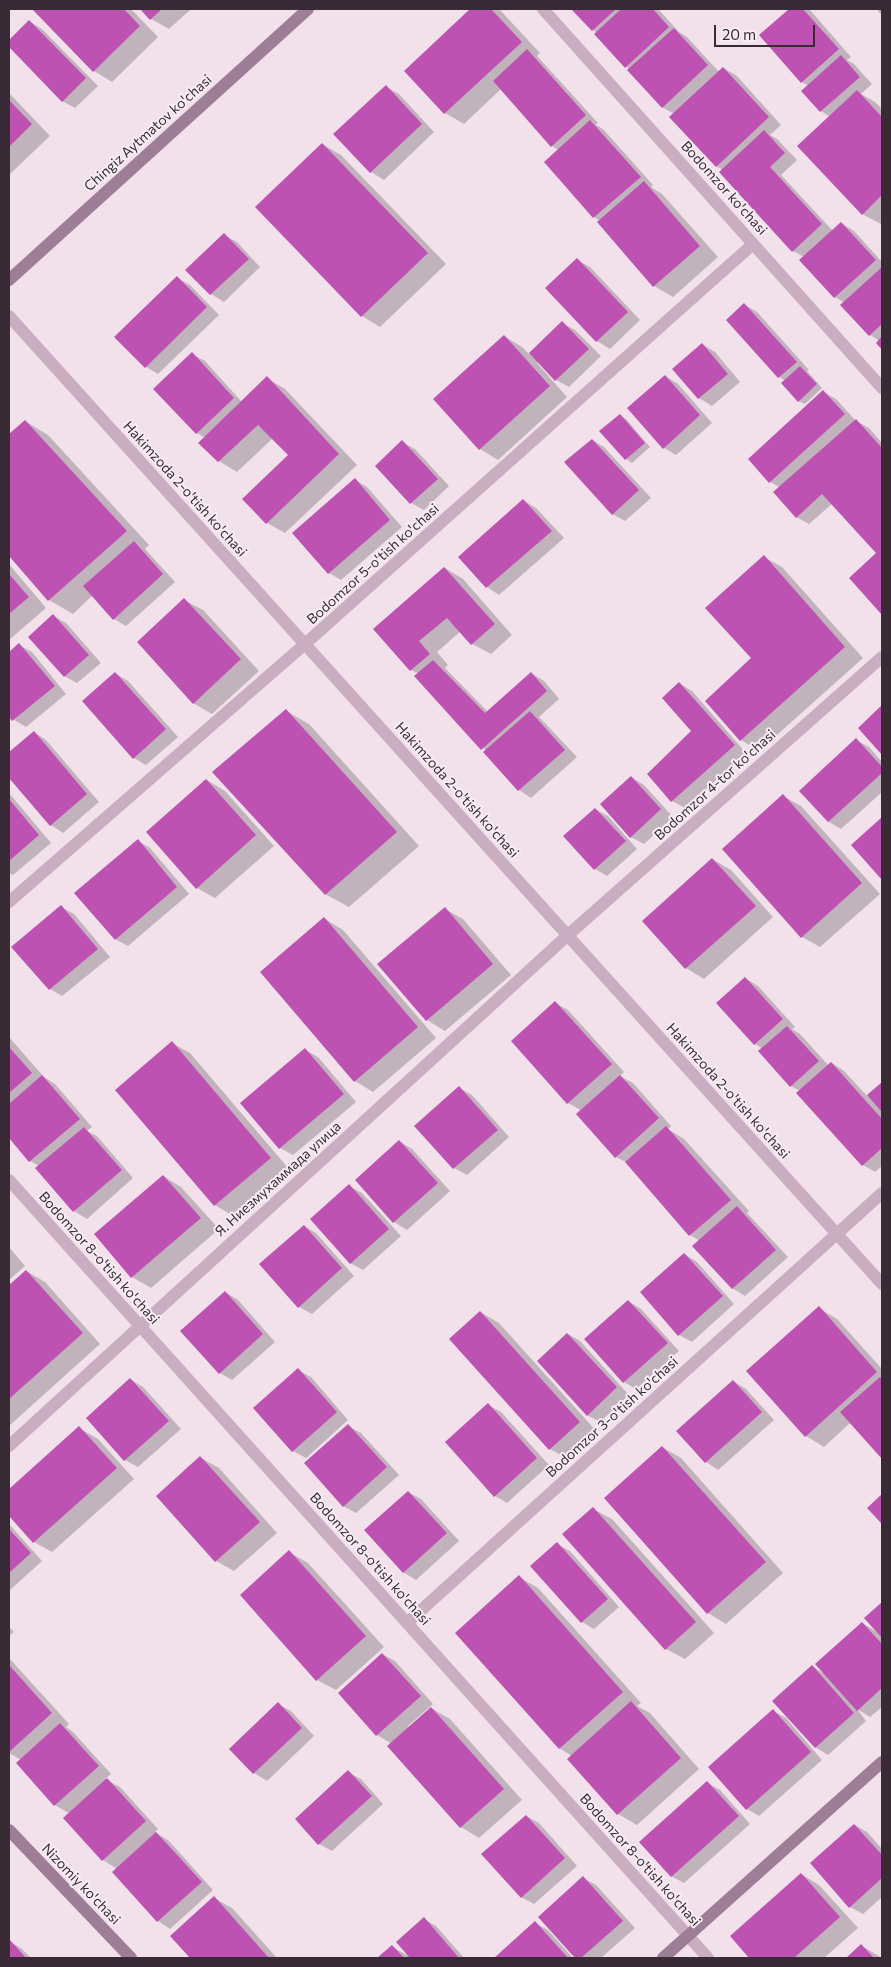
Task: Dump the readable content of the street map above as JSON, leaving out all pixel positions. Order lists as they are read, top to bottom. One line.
{"streets":{"street":["Chingiz Aytmatov ko'chasi","Bodomzor ko'chasi","Hakimzoda 2-o'tish ko'chasi","Bodomzor 5-o'tish ko'chasi","Bodomzor 4-tor ko'chasi","Я. Ниезмухаммада улица","Bodomzor 8-o'tish ko'chasi","Bodomzor 3-o'tish ko'chasi","Nizomiy ko'chasi"]},"crossings":[["Bodomzor ko'chasi","Bodomzor 5-o'tish ko'chasi"],["Hakimzoda 2-o'tish ko'chasi","Bodomzor 5-o'tish ko'chasi"],["Hakimzoda 2-o'tish ko'chasi","Bodomzor 4-tor ko'chasi"],["Hakimzoda 2-o'tish ko'chasi","Я. Ниезмухаммада улица"],["Hakimzoda 2-o'tish ko'chasi","Bodomzor 3-o'tish ko'chasi"],["Bodomzor 4-tor ko'chasi","Я. Ниезмухаммада улица"],["Я. Ниезмухаммада улица","Bodomzor 8-o'tish ko'chasi"],["Bodomzor 8-o'tish ko'chasi","Bodomzor 3-o'tish ko'chasi"]],"scale_bar":"20 m"}
